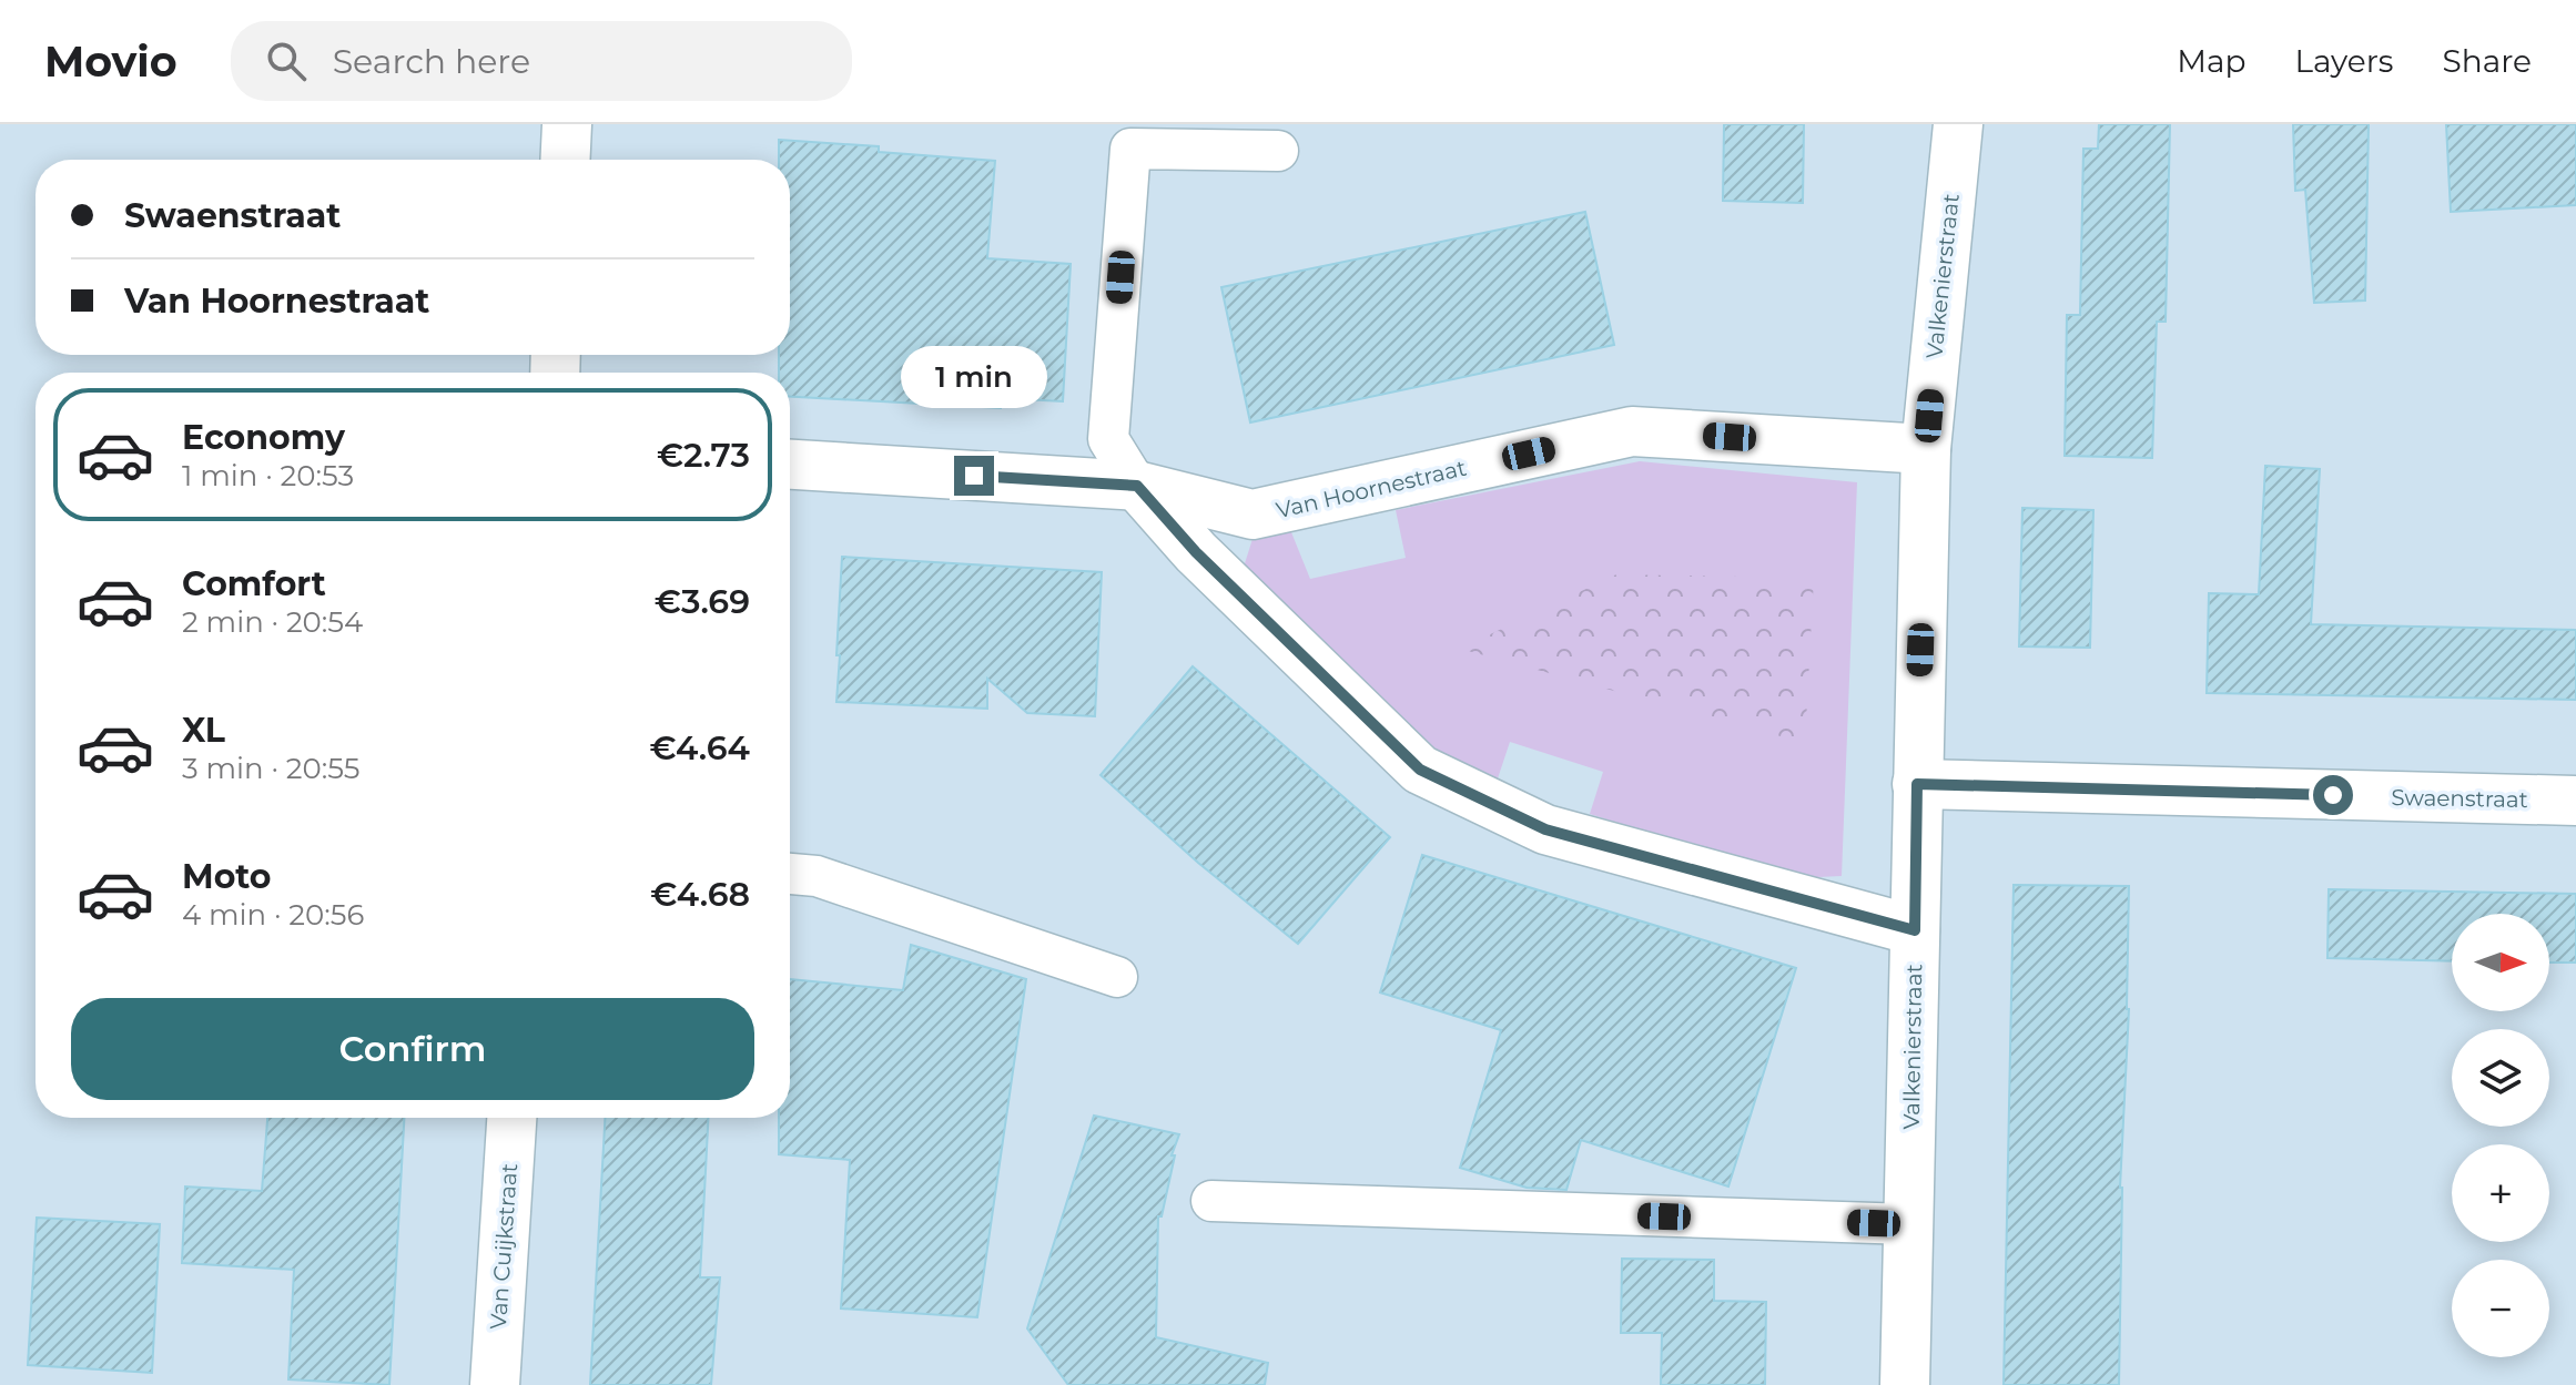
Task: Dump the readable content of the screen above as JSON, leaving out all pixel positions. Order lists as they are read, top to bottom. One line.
{"streets":{"street":["Valkenierstraat","Van Hoornestraat","Swaenstraat","Van Cuijkstraat"]},"crossings":[["Valkenierstraat","Van Hoornestraat"],["Valkenierstraat","Swaenstraat"]],"north":"right","page":{"header":"Movio","search":"Search here","nav":["Map","Layers","Share"],"banner":["Swaenstraat","Van Hoornestraat"],"bubble":"1 min","list":[{"name":"Economy","note":"1 min · 20:53","value":"€2.73"},{"name":"Comfort","note":"2 min · 20:54","value":"€3.69"},{"name":"XL","note":"3 min · 20:55","value":"€4.64"},{"name":"Moto","note":"4 min · 20:56","value":"€4.68"}],"map_buttons":["+","−"],"buttons":"Confirm"}}
